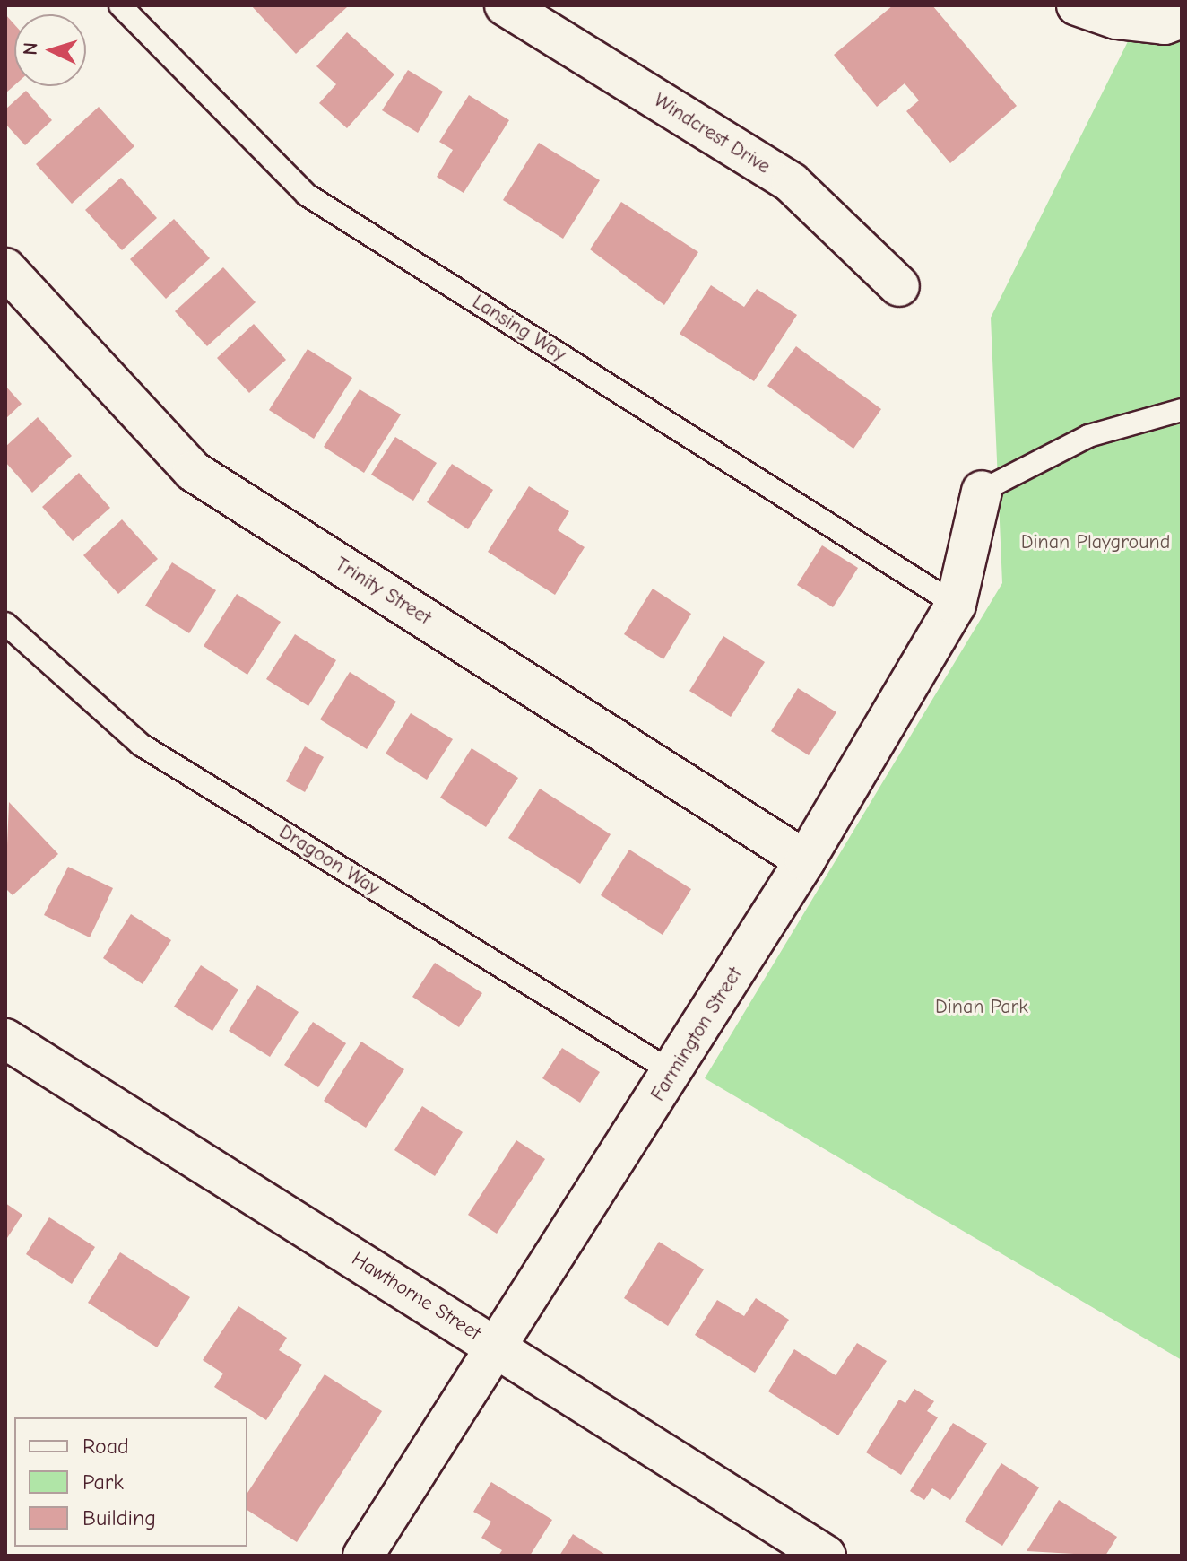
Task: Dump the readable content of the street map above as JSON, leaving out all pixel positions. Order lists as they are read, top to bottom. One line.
{"streets":{"street":["Windcrest Drive","Trinity Street","Farmington Street","Hawthorne Street"],"lane":["Lansing Way","Dragoon Way"]},"crossings":[["Lansing Way","Farmington Street"],["Trinity Street","Farmington Street"],["Dragoon Way","Farmington Street"],["Farmington Street","Hawthorne Street"]],"parks":["Dinan Playground","Dinan Park"],"legend":["Road","Park","Building"],"north":"left"}
